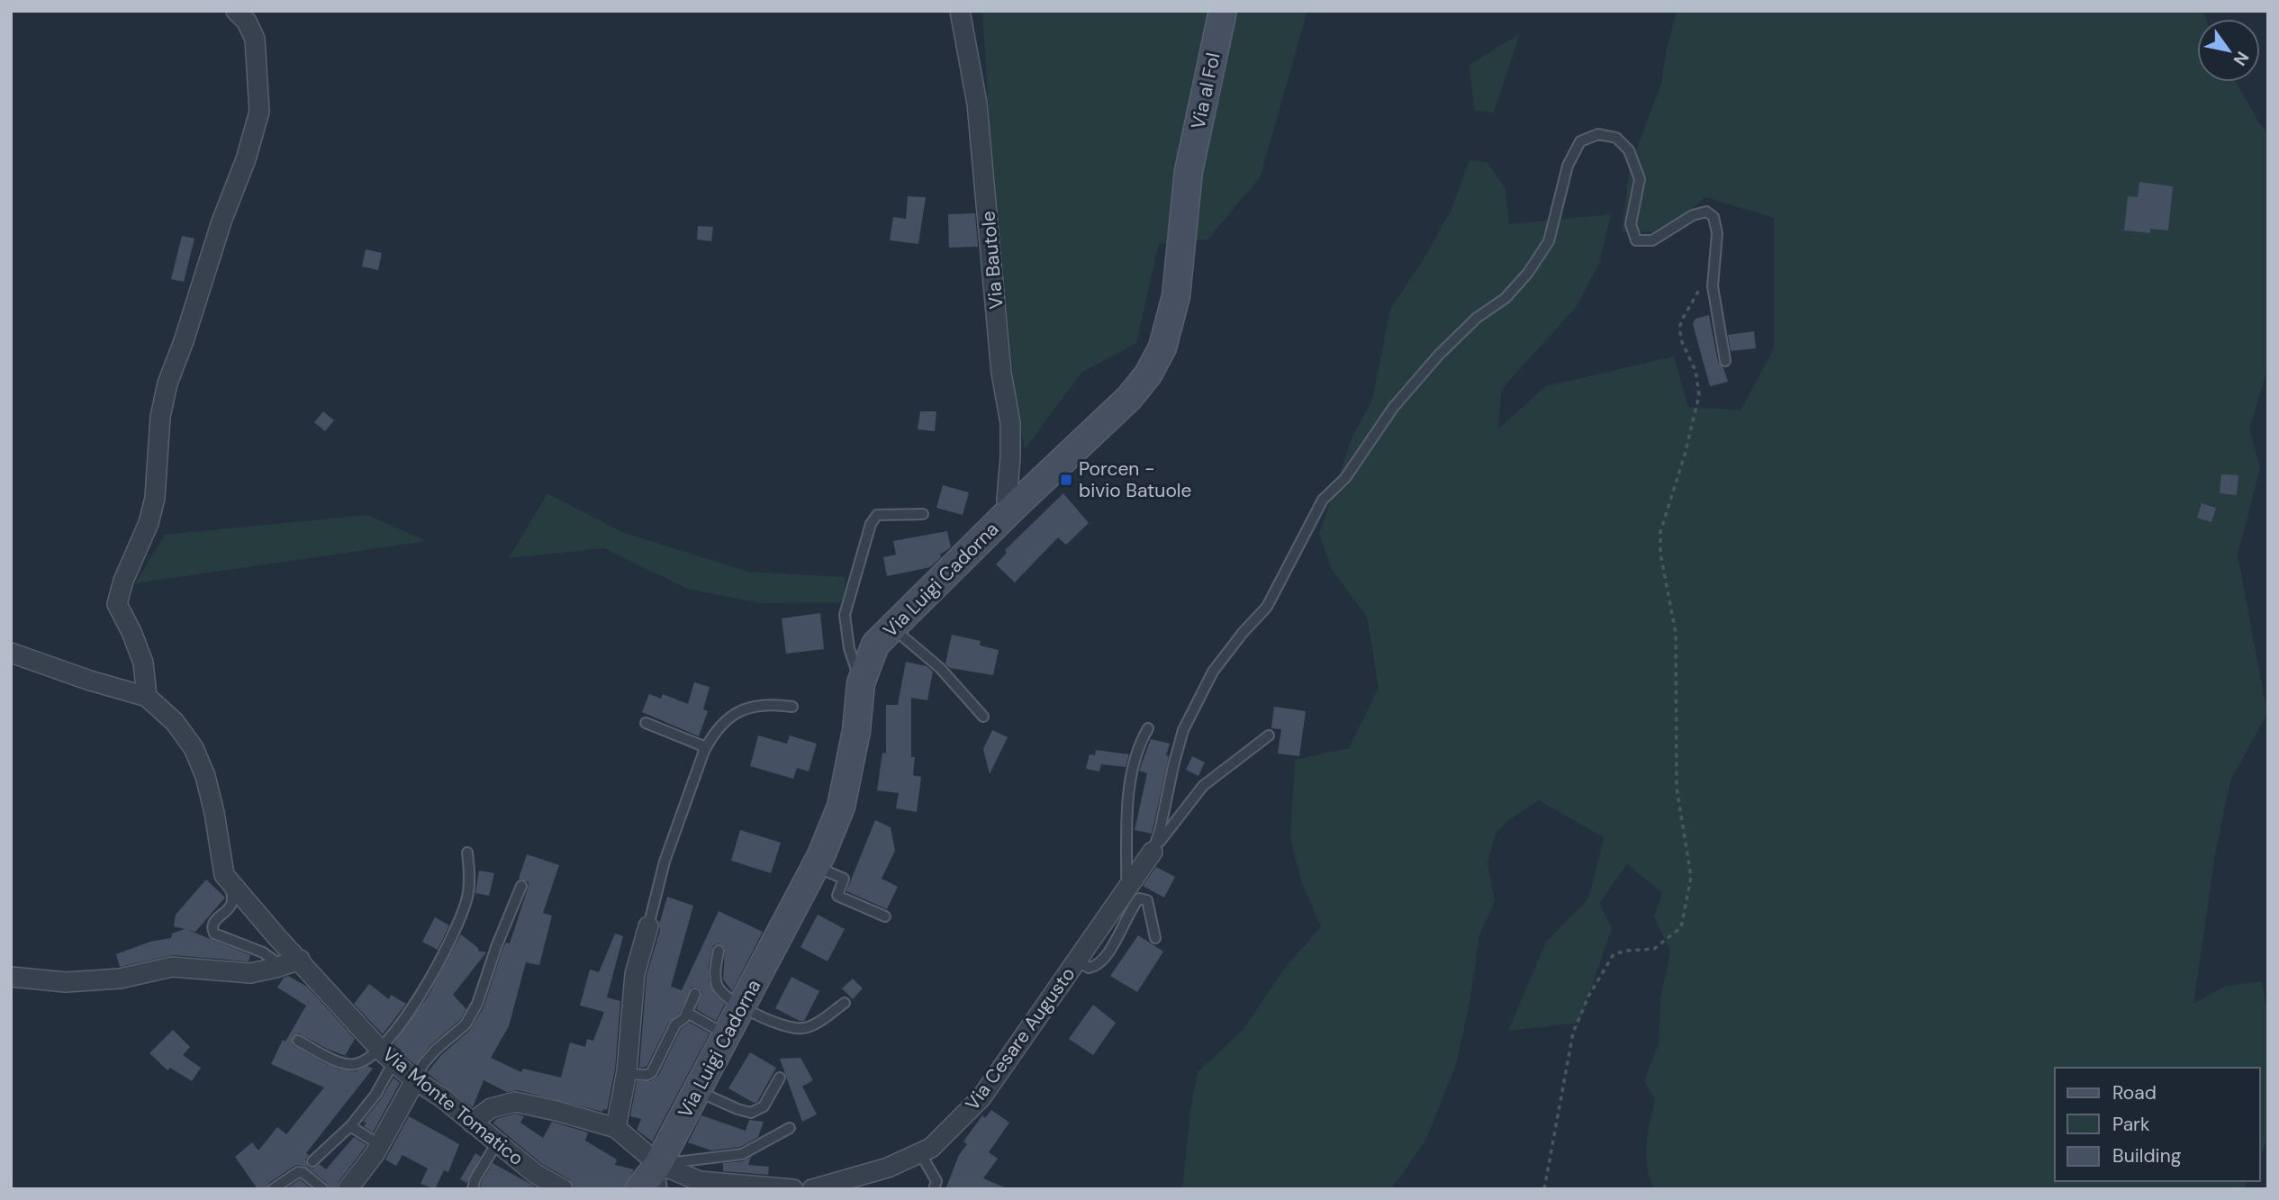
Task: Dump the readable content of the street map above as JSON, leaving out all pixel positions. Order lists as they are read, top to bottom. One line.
{"streets":{"street":["Via al Fol","Via Bautole","Via Luigi Cadorna","Via Cesare Augusto","Via Monte Tomatico"]},"crossings":[["Via al Fol","Via Luigi Cadorna"],["Via Bautole","Via Luigi Cadorna"]],"places":{"transit":["Porcen - bivio Batuole"]},"legend":["Road","Park","Building"],"north":"bottom right"}
